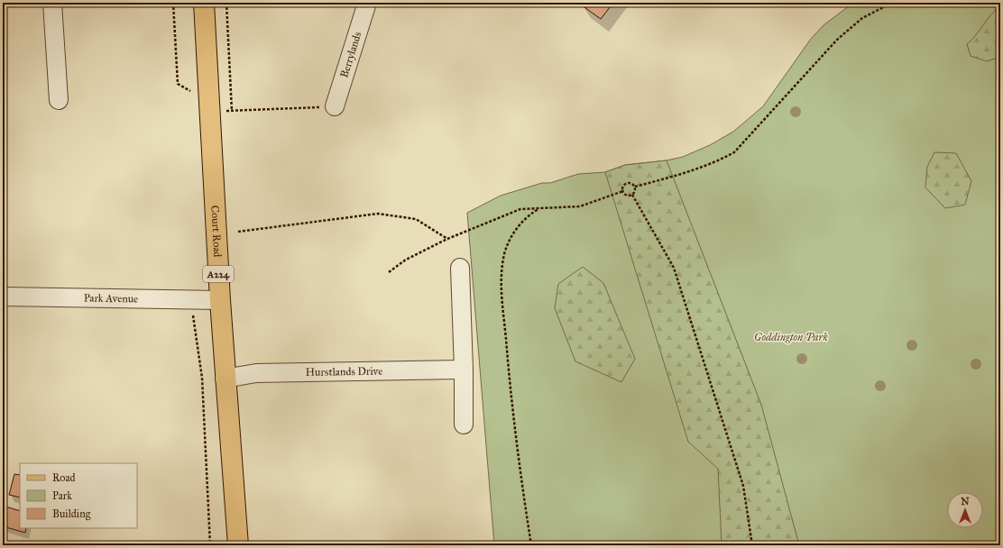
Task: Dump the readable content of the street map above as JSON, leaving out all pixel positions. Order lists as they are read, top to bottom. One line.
{"streets":{"main road":["Court Road","A224"],"street":["Berrylands","Park Avenue","Hurstlands Drive"]},"crossings":[["Court Road","Park Avenue"],["Court Road","Hurstlands Drive"]],"parks":["Goddington Park"],"legend":["Road","Park","Building"],"north":"top"}
